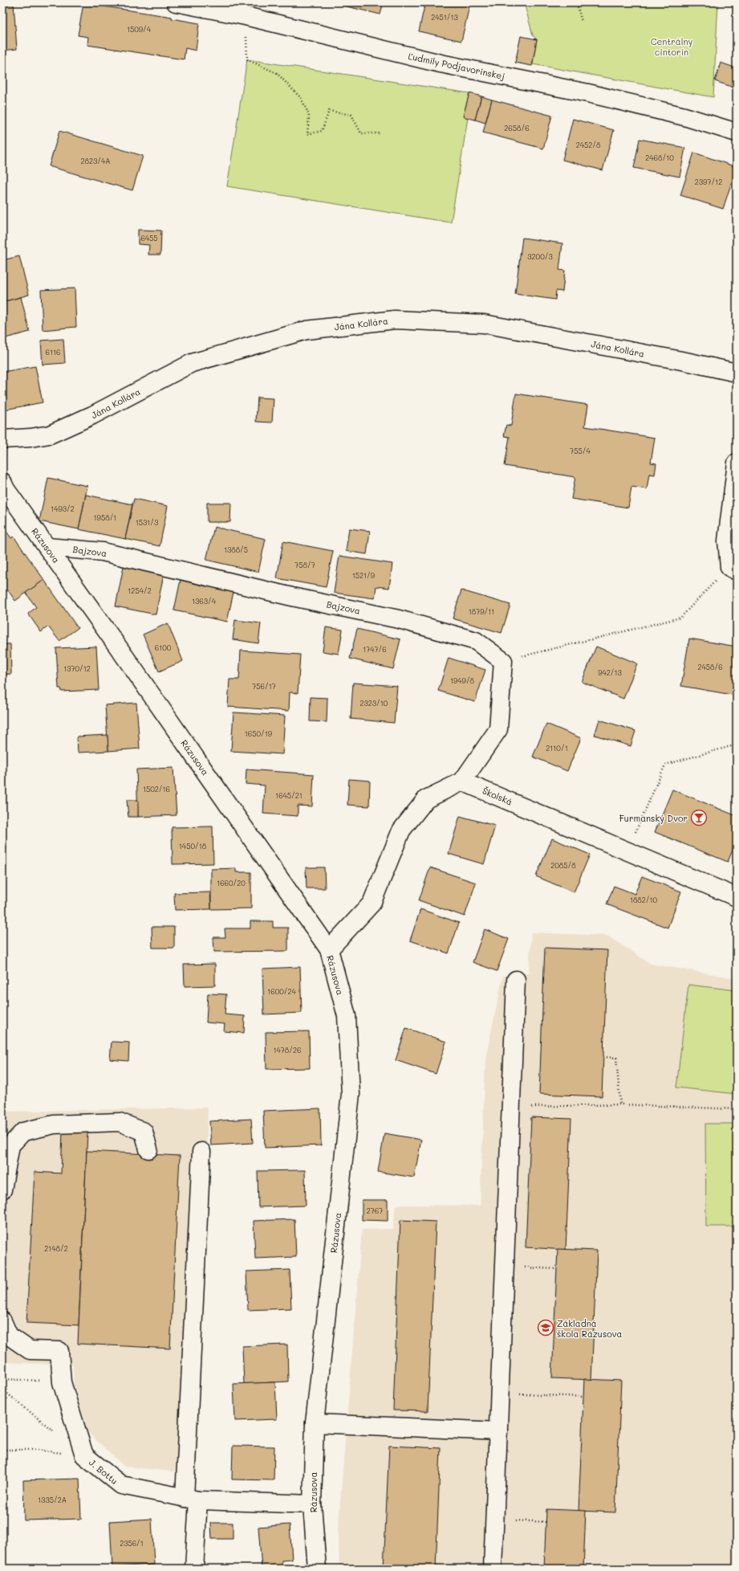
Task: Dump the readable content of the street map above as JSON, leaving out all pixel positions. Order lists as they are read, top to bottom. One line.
{"streets":{"street":["Ľudmily Podjavorinskej","Jána Kollára","Rázusova","Bajzova","Školská","J. Bottu"]},"crossings":[["Rázusova","Bajzova"],["Rázusova","J. Bottu"]],"parks":["Centrálny cintorín"],"places":{"bar":["Furmanský Dvor"],"school or university":["Základná škola Rázusova"]},"house_numbers":["2451/13","1509/4","2658/6","2452/8","2468/10","2823/4A","2397/12","6455","3200/3","6116","755/4","1493/2","1958/1","1531/3","1388/5","758/7","1521/9","1254/2","1363/4","1879/11","6100","1747/6","2458/6","1370/12","942/13","1949/8","756/17","2323/10","1650/19","2110/1","1502/16","1645/21","1450/18","2085/8","1660/20","1882/10","1600/24","1478/26","2767","2148/2","1335/2A","2356/1"]}
